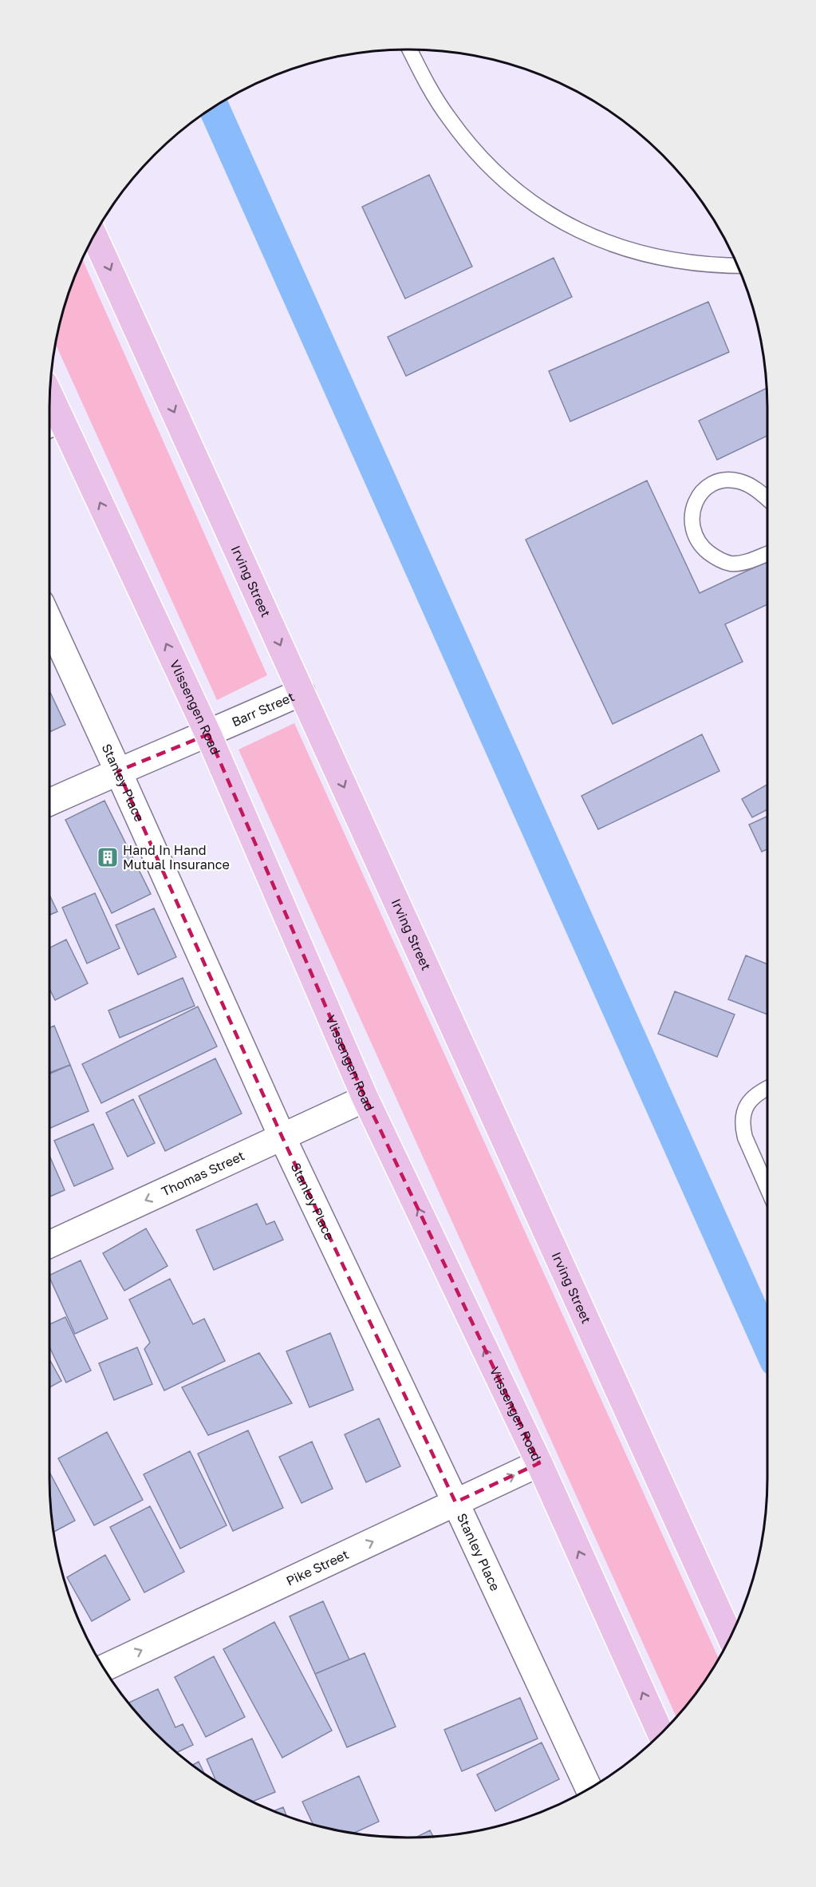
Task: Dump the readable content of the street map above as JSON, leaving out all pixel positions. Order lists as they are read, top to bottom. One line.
{"streets":{"main road":["Irving Street","Vlissengen Road"],"street":["Barr Street","Stanley Place","Thomas Street","Pike Street"]},"crossings":[["Irving Street","Barr Street"],["Vlissengen Road","Barr Street"],["Vlissengen Road","Thomas Street"],["Vlissengen Road","Pike Street"],["Barr Street","Stanley Place"],["Stanley Place","Thomas Street"],["Stanley Place","Pike Street"]],"one_way":["Irving Street","Vlissengen Road","Thomas Street","Pike Street"],"places":{"building":["Hand In Hand Mutual Insurance"]}}
